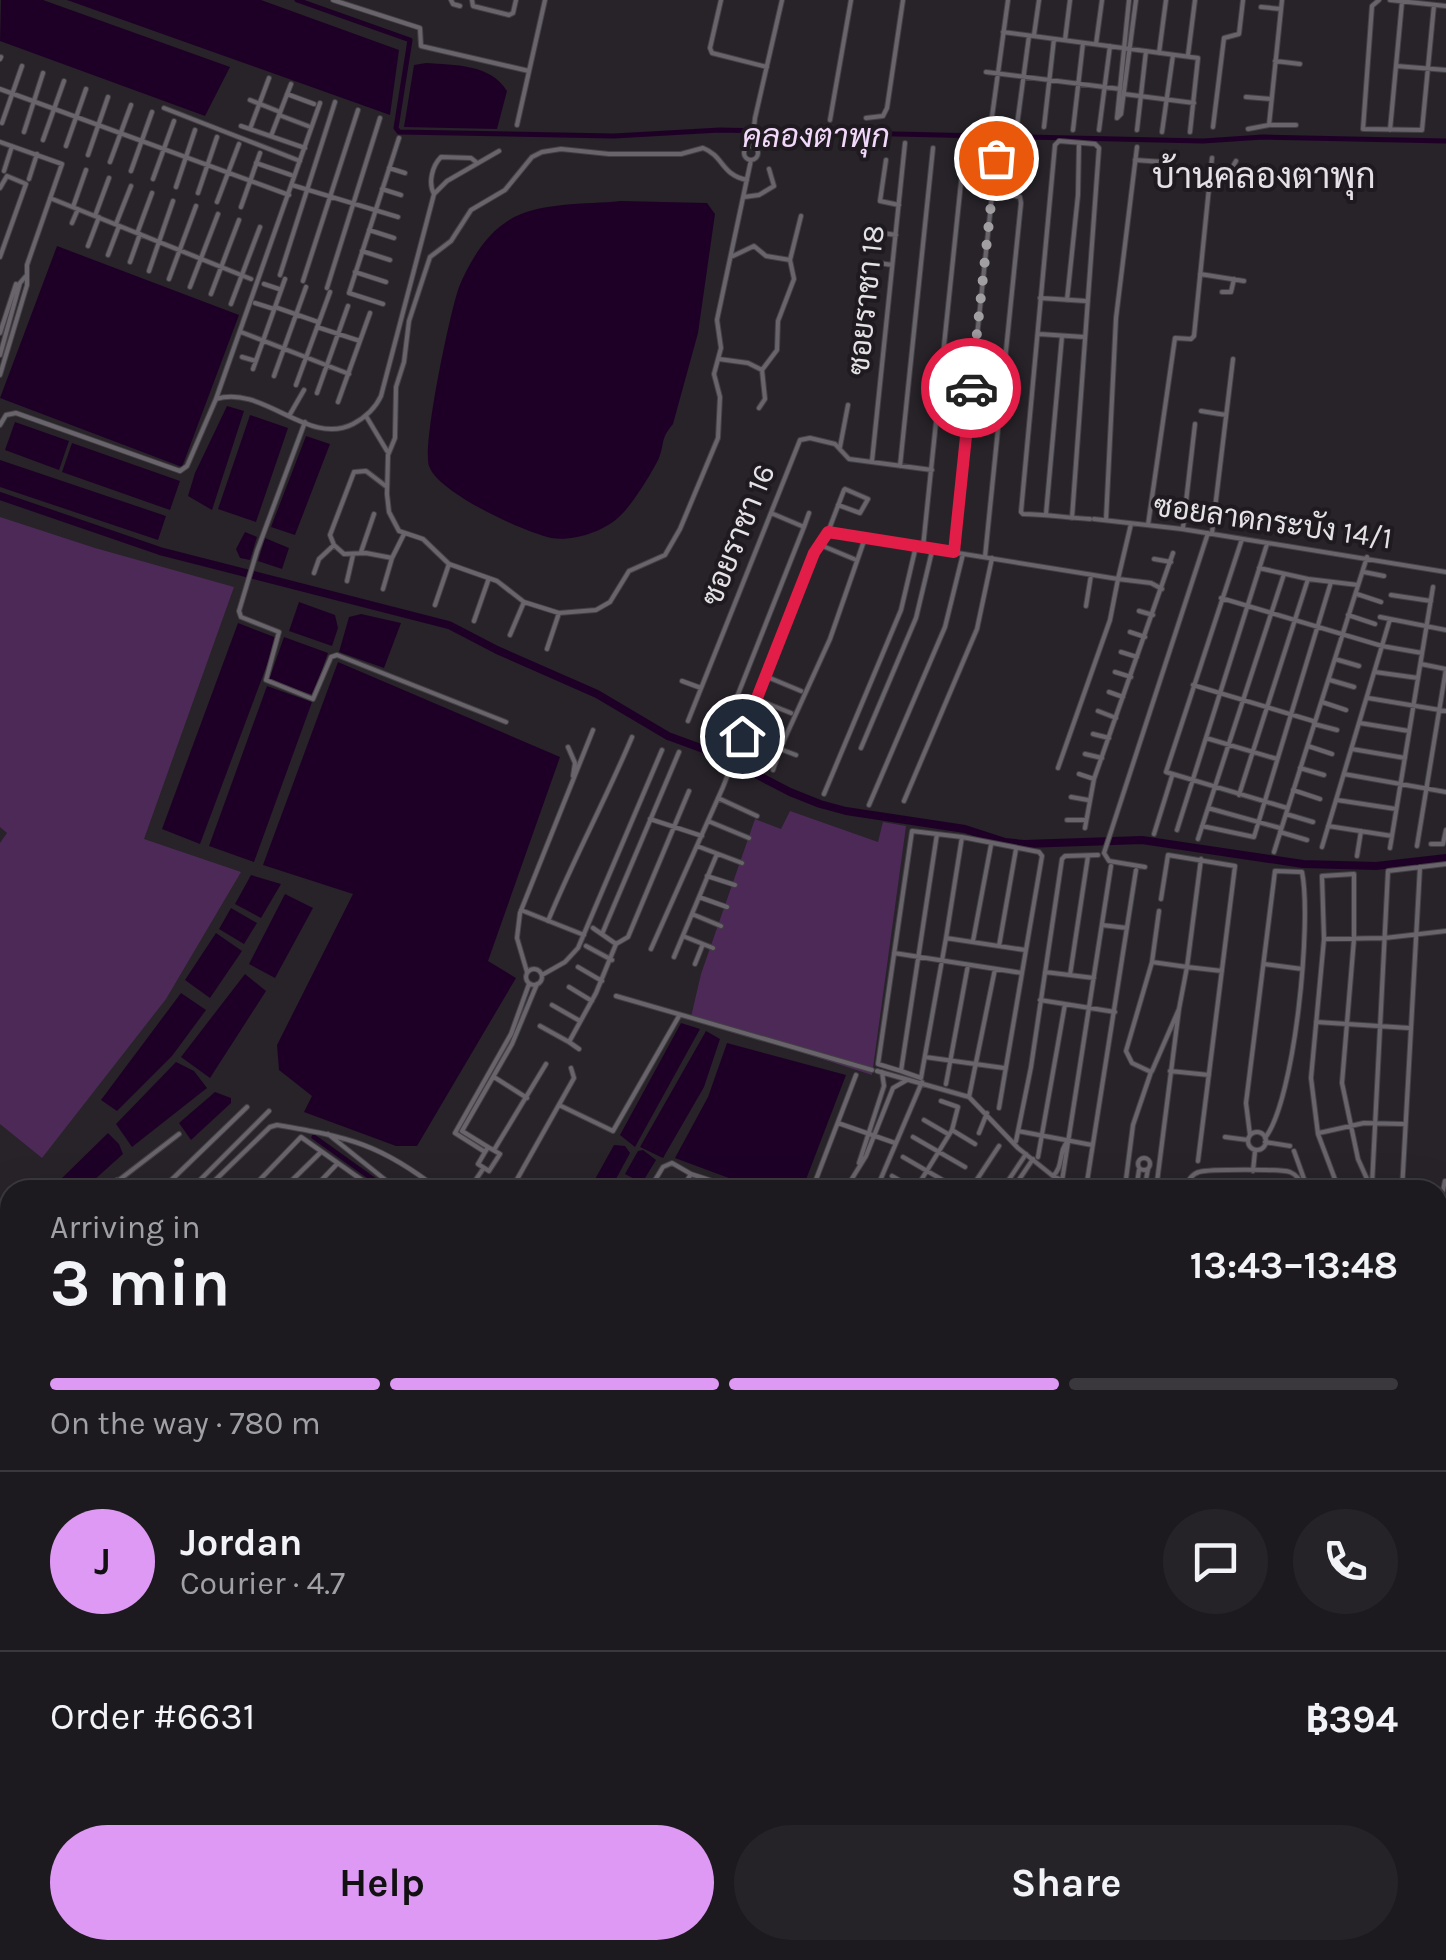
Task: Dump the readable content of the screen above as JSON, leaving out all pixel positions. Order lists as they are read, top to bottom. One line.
{"streets":{"street":["ซอยราชา 18","ซอยลาดกระบัง 14/1","ซอยราชา 16"]},"crossings":[["ซอยราชา 18","ซอยราชา 16"]],"districts":["บ้านคลองตาพุก"],"water":["คลองตาพุก"],"page":{"heading":["3 min","Arriving in","13:43–13:48"],"panel":["Jordan","Courier · 4.7","Order #6631","฿394"],"bar":"On the way · 780 m","round":"J","buttons":["Help","Share"]}}
